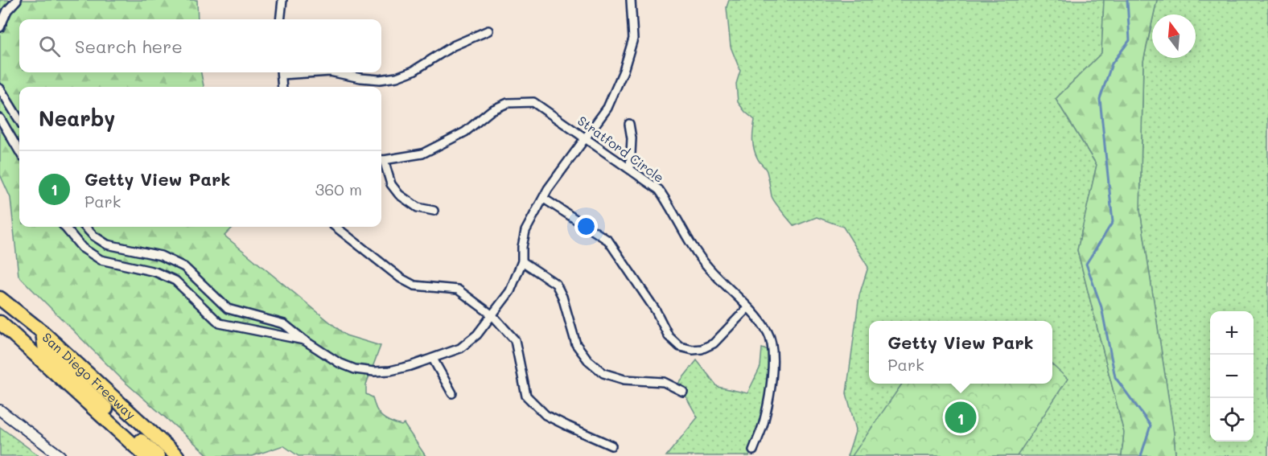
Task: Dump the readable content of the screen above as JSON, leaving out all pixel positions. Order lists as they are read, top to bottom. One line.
{"streets":{"highway":["San Diego Freeway"],"street":["Stratford Circle"]},"north":"top","page":{"search":"Search here","heading":"Nearby","list":[{"mark":"1","name":"Getty View Park","note":"Park","value":"360 m"}],"map_buttons":["+","−"],"popup":["Getty View Park","Park"],"pins":"1"}}
